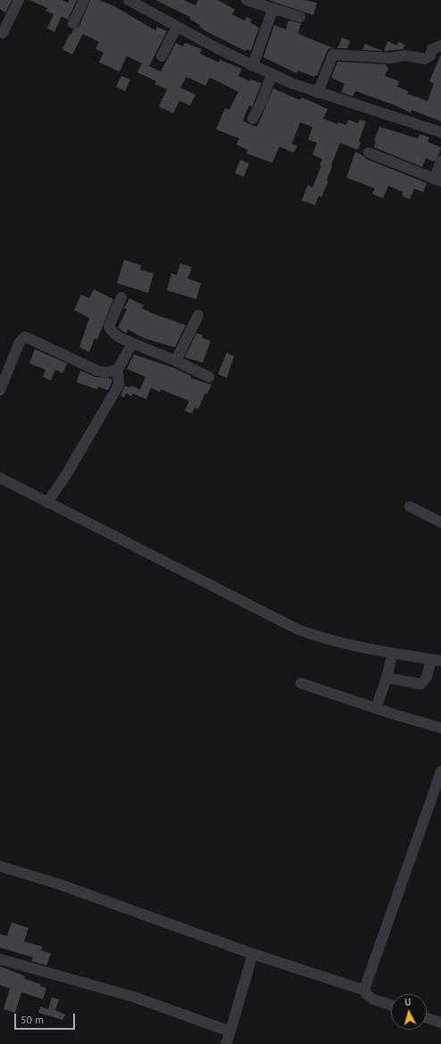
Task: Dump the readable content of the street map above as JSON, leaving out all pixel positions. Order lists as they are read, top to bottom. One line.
{"scale_bar":"50 m","north":"top"}
